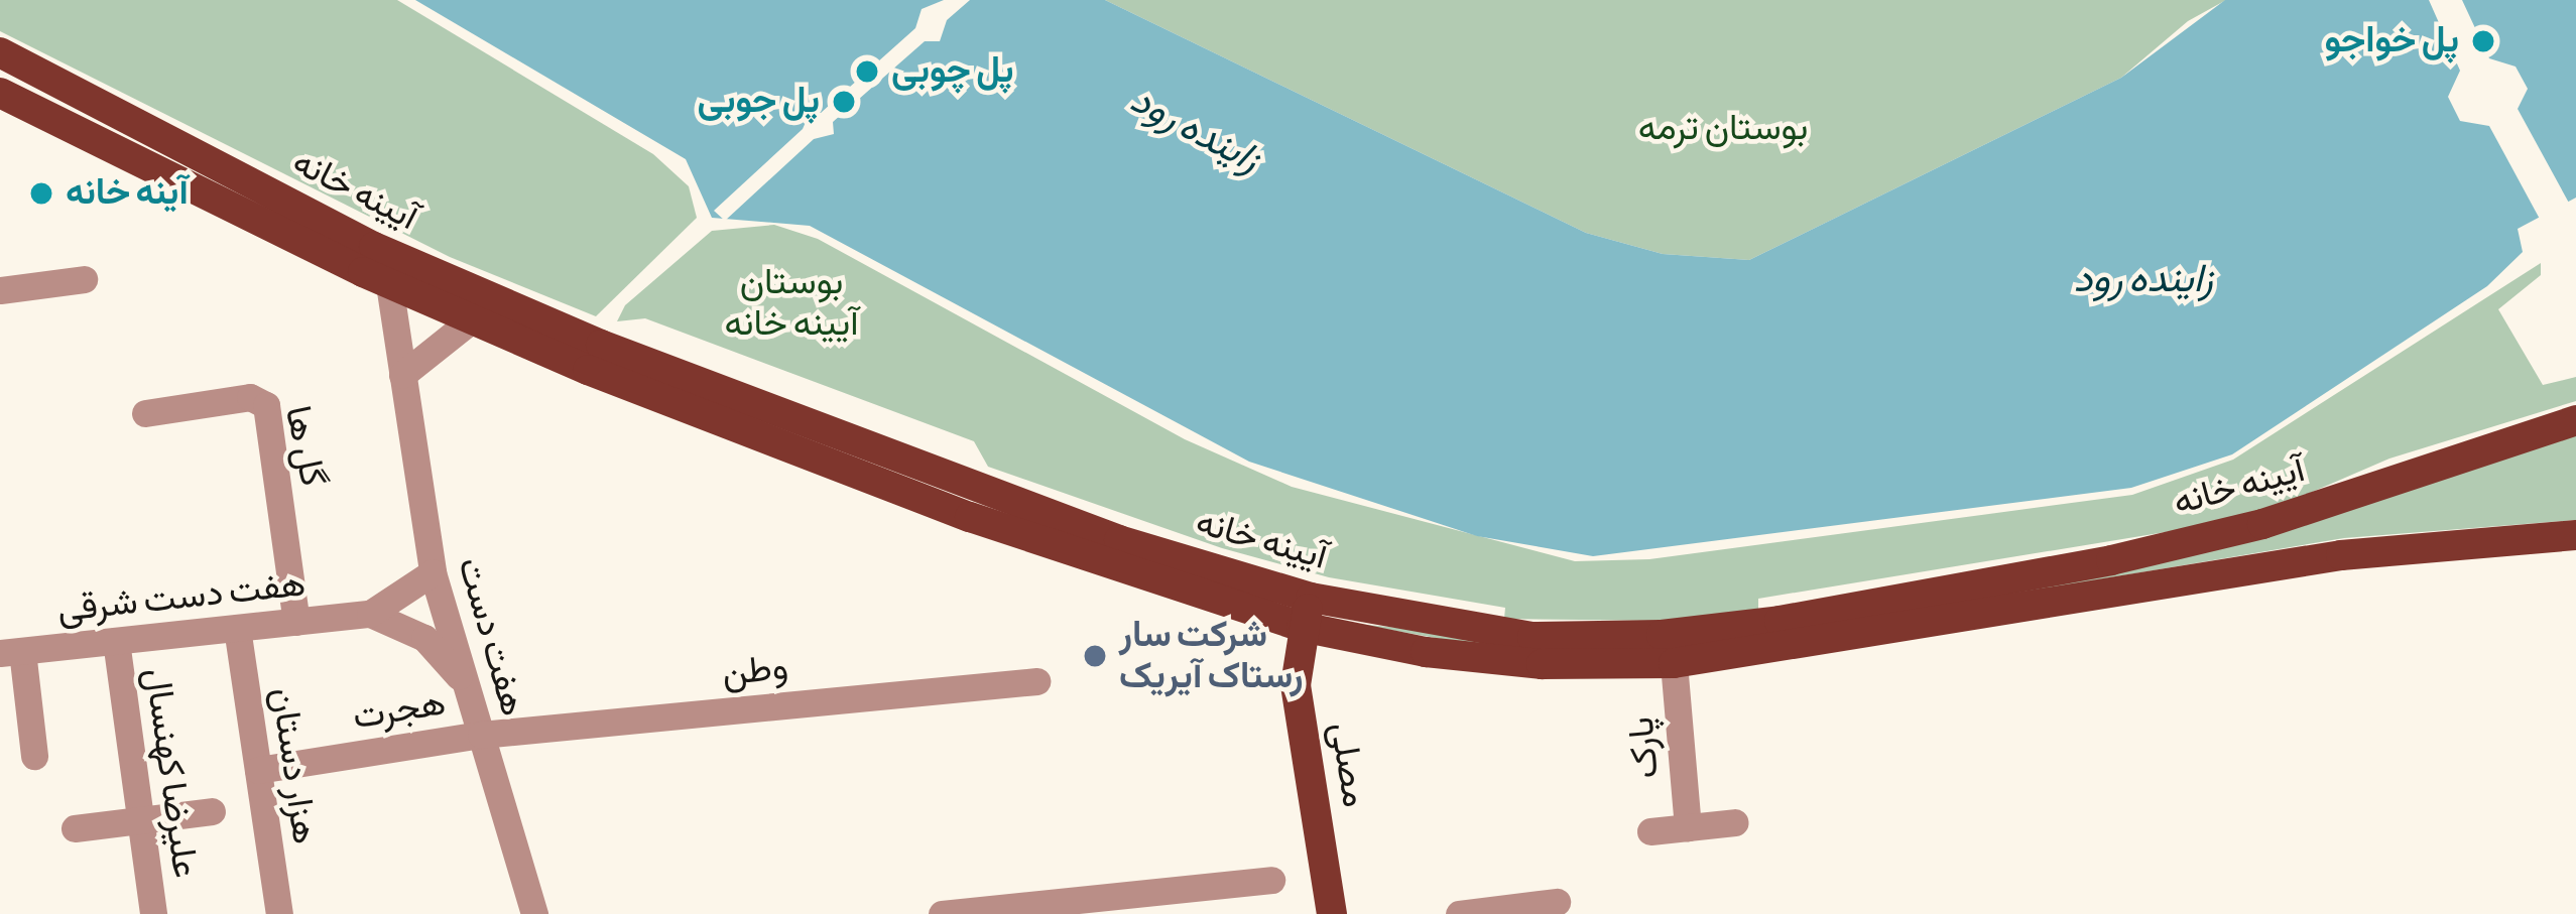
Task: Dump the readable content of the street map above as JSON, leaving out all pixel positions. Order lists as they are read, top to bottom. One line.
{"streets":{"main road":["آیینه خانه","مصلی"],"street":["گل ها","هفت دست شرقی","هفت دست","وطن","هجرت","پارک","هزار دستان","علیرضا کهنسال"]},"crossings":[["آیینه خانه","هفت دست"],["آیینه خانه","پارک"],["آیینه خانه","مصلی"],["گل ها","هفت دست شرقی"],["هفت دست شرقی","هزار دستان"],["هفت دست شرقی","علیرضا کهنسال"],["هفت دست","وطن"],["هفت دست","هجرت"],["وطن","هجرت"],["هجرت","هزار دستان"]],"water":["زاینده رود"],"parks":["بوستان ترمه","بوستان آیینه خانه"],"places":["پل خواجو","پل چوبی","پل جوبی","آینه خانه","شرکت سار رستاک آیریک"]}
